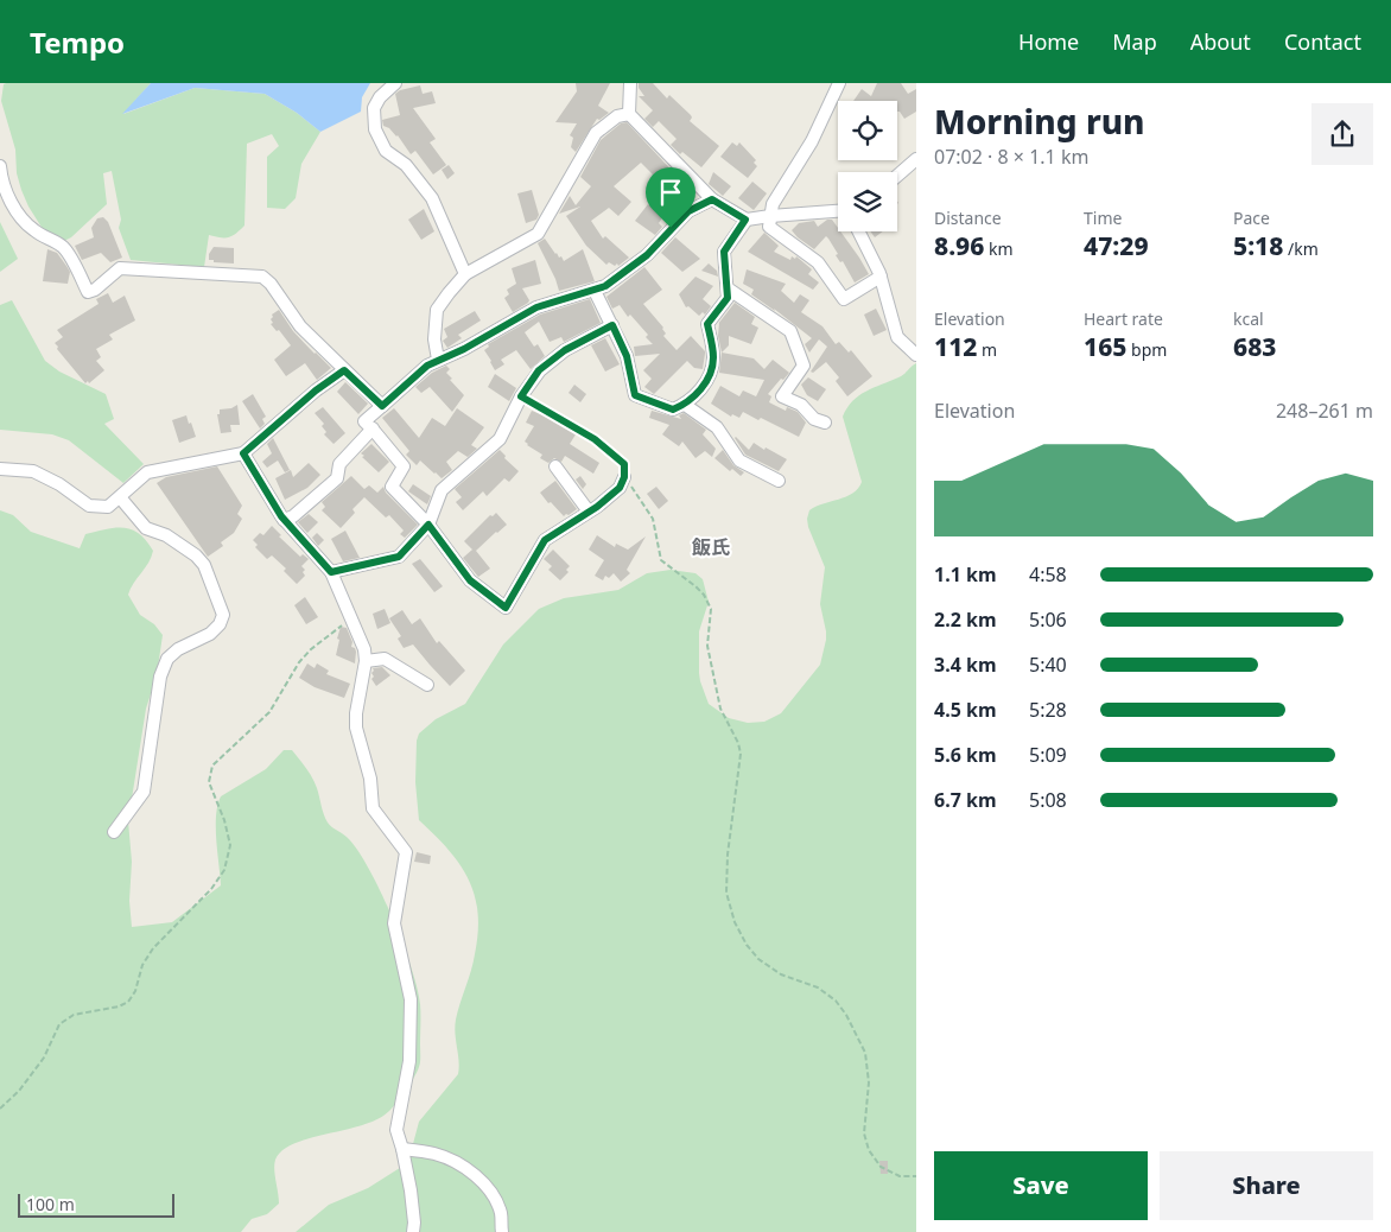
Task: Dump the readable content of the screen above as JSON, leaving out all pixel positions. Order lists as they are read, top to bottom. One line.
{"districts":["飯氏"],"scale_bar":"100 m","page":{"header":"Tempo","nav":["Home","Map","About","Contact"],"heading":["Morning run","07:02 · 8 × 1.1 km"],"stats":[["Distance","8.96 km"],["Time","47:29"],["Pace","5:18 /km"],["Elevation","112 m"],["Heart rate","165 bpm"],["kcal","683"]],"chart":["Elevation","248–261 m"],"list":[{"name":"1.1 km","note":"4:58"},{"name":"2.2 km","note":"5:06"},{"name":"3.4 km","note":"5:40"},{"name":"4.5 km","note":"5:28"},{"name":"5.6 km","note":"5:09"},{"name":"6.7 km","note":"5:08"}],"buttons":["Save","Share"],"scale":"100 m"}}
